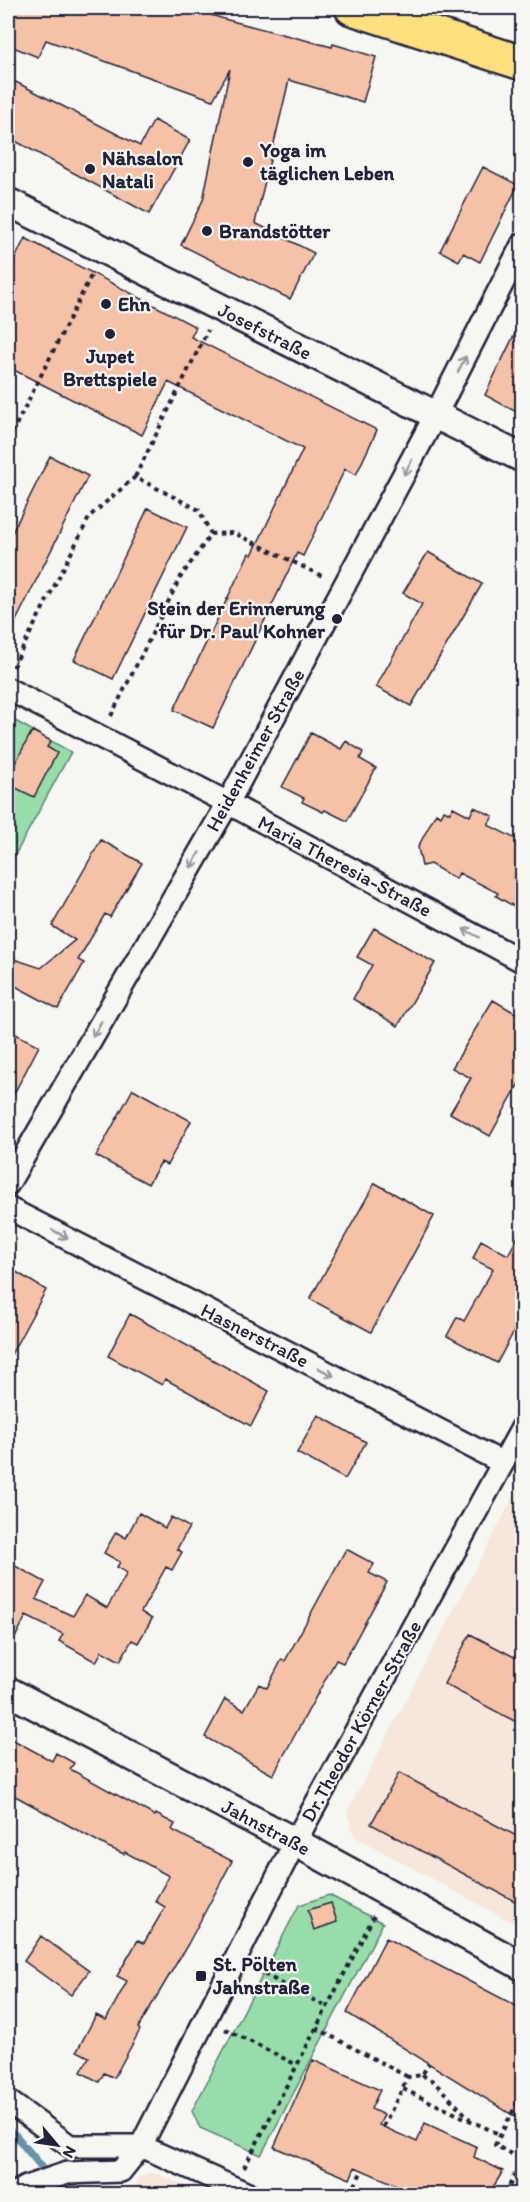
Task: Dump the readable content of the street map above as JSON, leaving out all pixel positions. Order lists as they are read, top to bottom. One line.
{"streets":{"street":["Josefstraße","Heidenheimer Straße","Maria Theresia-Straße","Hasnerstraße","Dr.Theodor Körner-Straße","Jahnstraße"]},"crossings":[["Josefstraße","Heidenheimer Straße"],["Heidenheimer Straße","Maria Theresia-Straße"],["Hasnerstraße","Dr.Theodor Körner-Straße"],["Dr.Theodor Körner-Straße","Jahnstraße"]],"one_way":["Maria Theresia-Straße","Hasnerstraße"],"places":{"other":["Yoga im täglichen Leben","Nähsalon Natali","Brandstötter","Ehn","Jupet Brettspiele","Stein der Erinnerung für Dr. Paul Kohner"],"transit":["St. Pölten Jahnstraße"]},"north":"bottom right"}
